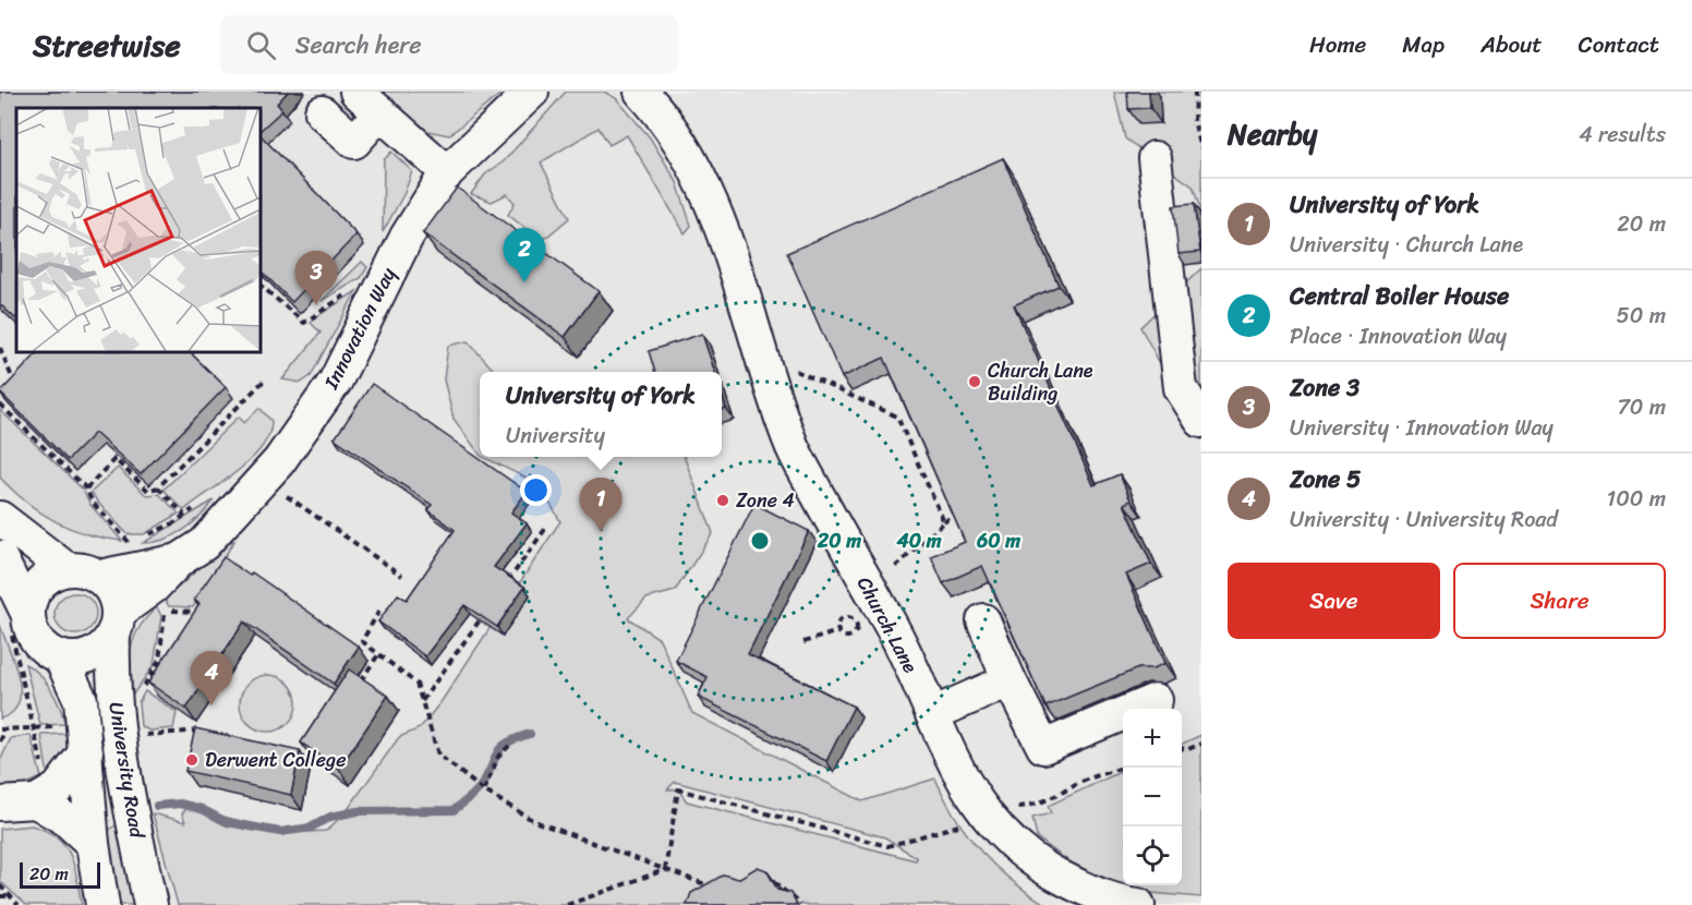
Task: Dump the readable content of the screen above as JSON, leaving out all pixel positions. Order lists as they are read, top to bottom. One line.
{"streets":{"street":["Innovation Way","Church Lane","University Road"]},"crossings":[["Innovation Way","University Road"]],"places":["Church Lane Building","Zone 4","Derwent College"],"scale_bar":"20 m","page":{"header":"Streetwise","search":"Search here","nav":["Home","Map","About","Contact"],"heading":["Nearby","4 results"],"list":[{"mark":"1","name":"University of York","note":"University · Church Lane","value":"20 m"},{"mark":"2","name":"Central Boiler House","note":"Place · Innovation Way","value":"50 m"},{"mark":"3","name":"Zone 3","note":"University · Innovation Way","value":"70 m"},{"mark":"4","name":"Zone 5","note":"University · University Road","value":"100 m"}],"pins":["2","3","1","4"],"popup":["University of York","University"],"buttons":["Save","Share"],"map_buttons":["+","−"],"scale":"20 m"},"rings":["20 m","40 m","60 m"]}
